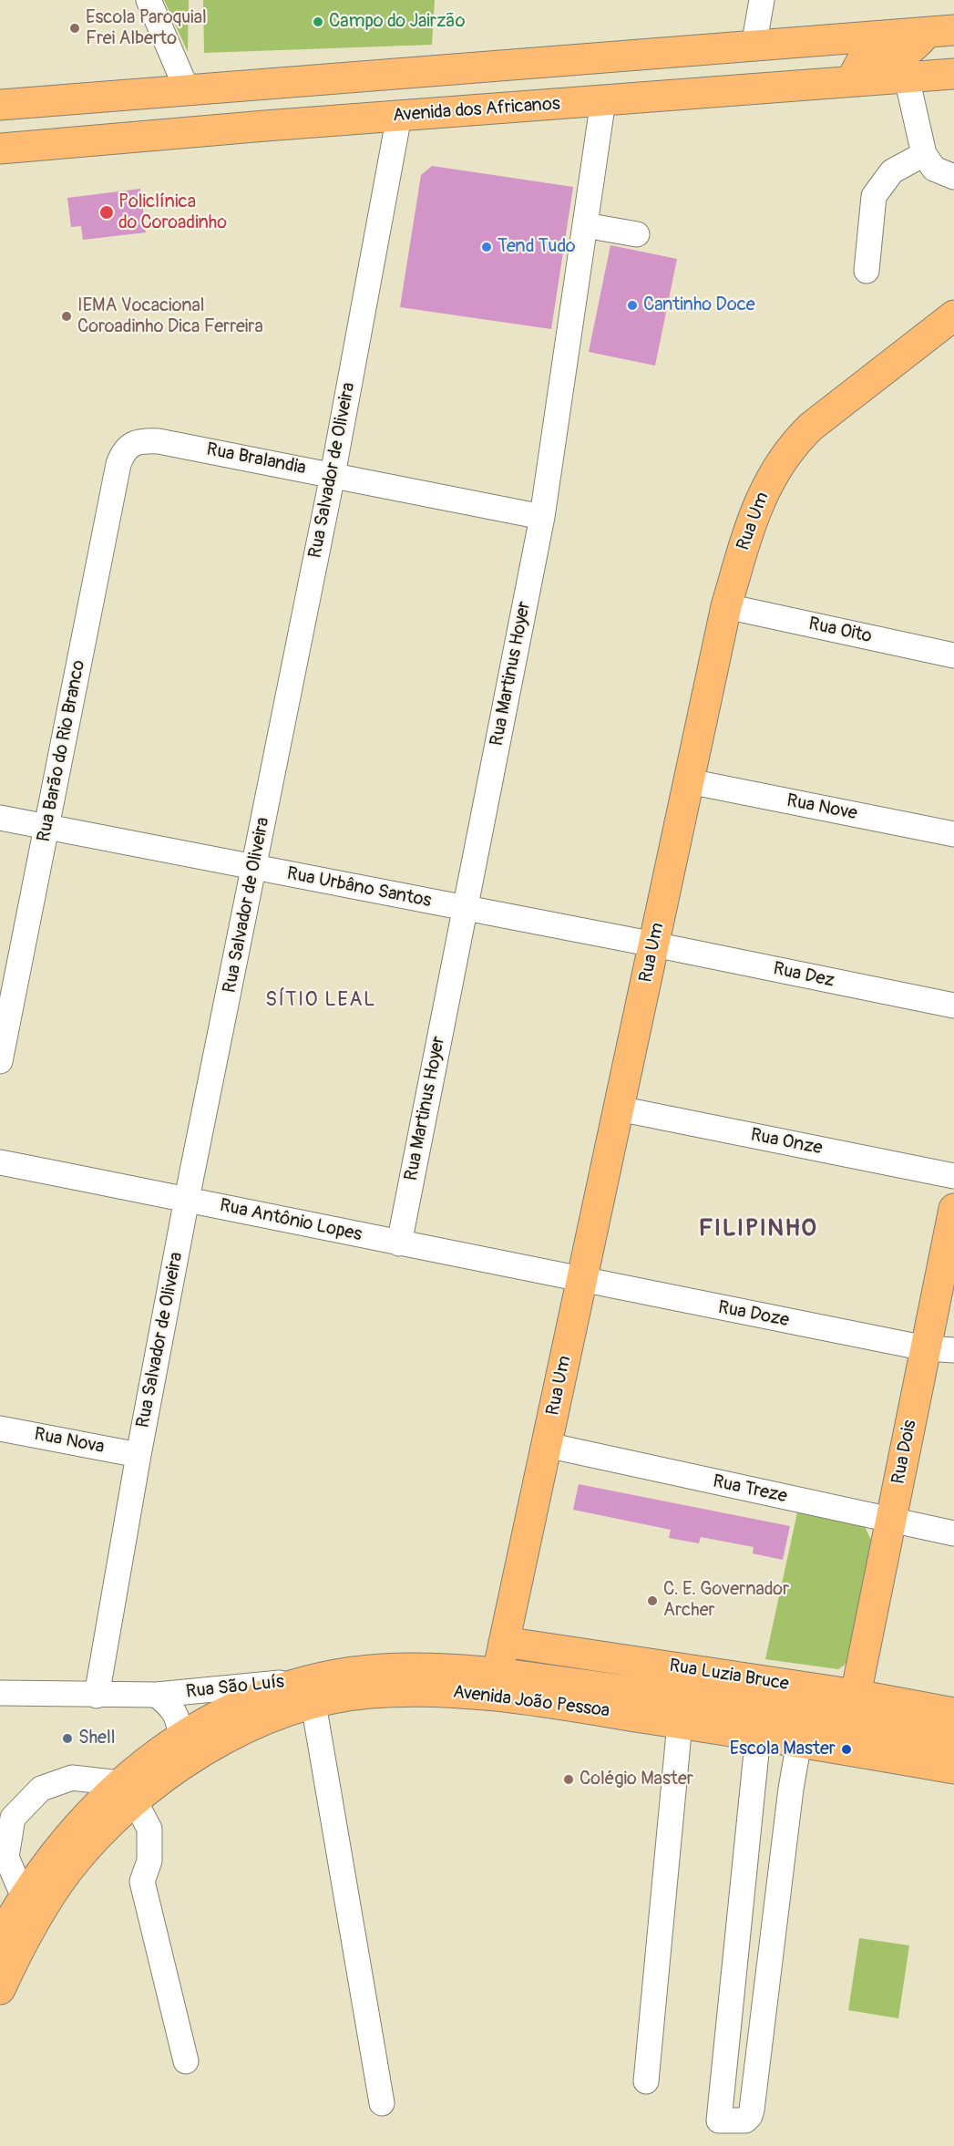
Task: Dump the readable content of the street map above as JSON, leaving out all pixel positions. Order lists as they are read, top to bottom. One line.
{"streets":{"main road":["Avenida dos Africanos","Rua Um","Rua Dois","Rua Luzia Bruce","Avenida João Pessoa"],"street":["Rua Bralandia","Rua Salvador de Oliveira","Rua Oito","Rua Martinus Hoyer","Rua Barão do Rio Branco","Rua Nove","Rua Urbâno Santos","Rua Dez","Rua Onze","Rua Antônio Lopes","Rua Doze","Rua Nova","Rua Treze","Rua São Luís"]},"crossings":[["Avenida dos Africanos","Rua Salvador de Oliveira"],["Avenida dos Africanos","Rua Martinus Hoyer"],["Rua Bralandia","Rua Salvador de Oliveira"],["Rua Bralandia","Rua Martinus Hoyer"],["Rua Bralandia","Rua Barão do Rio Branco"],["Rua Salvador de Oliveira","Rua Urbâno Santos"],["Rua Salvador de Oliveira","Rua Antônio Lopes"],["Rua Salvador de Oliveira","Rua Nova"],["Rua Salvador de Oliveira","Rua São Luís"],["Rua Um","Rua Oito"],["Rua Um","Rua Nove"],["Rua Um","Rua Urbâno Santos"],["Rua Um","Rua Dez"],["Rua Um","Rua Onze"],["Rua Um","Rua Antônio Lopes"],["Rua Um","Rua Doze"],["Rua Um","Rua Treze"],["Rua Um","Rua Luzia Bruce"],["Rua Um","Avenida João Pessoa"],["Rua Martinus Hoyer","Rua Urbâno Santos"],["Rua Martinus Hoyer","Rua Antônio Lopes"],["Rua Barão do Rio Branco","Rua Urbâno Santos"],["Rua Urbâno Santos","Rua Dez"],["Rua Antônio Lopes","Rua Doze"],["Rua Doze","Rua Dois"],["Rua Dois","Rua Treze"],["Rua Dois","Rua Luzia Bruce"],["Rua São Luís","Avenida João Pessoa"]],"districts":["SÍTIO LEAL","FILIPINHO"],"places":["Campo do Jairzão","Escola Paroquial Frei Alberto","Policlínica do Coroadinho","Tend Tudo","Cantinho Doce","IEMA Vocacional Coroadinho Dica Ferreira","C. E. Governador Archer","Shell","Escola Master","Colégio Master"]}
